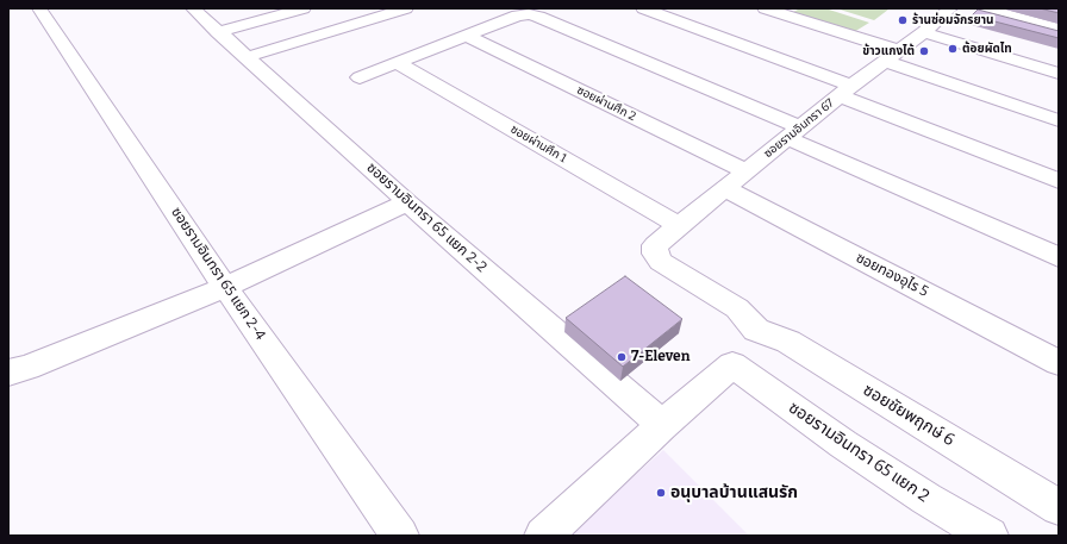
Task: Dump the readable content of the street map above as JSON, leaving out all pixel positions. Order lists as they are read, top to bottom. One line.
{"streets":{"street":["ซอยผ่านศึก 2","ซอยรามอินทรา 67","ซอยผ่านศึก 1","ซอยรามอินทรา 65 แยก 2-2","ซอยรามอินทรา 65 แยก 2-4","ซอยทองอุไร 5","ซอยชัยพฤกษ์ 6","ซอยรามอินทรา 65 แยก 2"]},"crossings":[["ซอยผ่านศึก 2","ซอยรามอินทรา 67"],["ซอยรามอินทรา 67","ซอยผ่านศึก 1"],["ซอยรามอินทรา 67","ซอยทองอุไร 5"],["ซอยรามอินทรา 67","ซอยชัยพฤกษ์ 6"]],"places":["ร้านซ่อมจักรยาน","ต้อยผัดไท","ข้าวแกงไต้","7-Eleven","อนุบาลบ้านแสนรัก"]}
